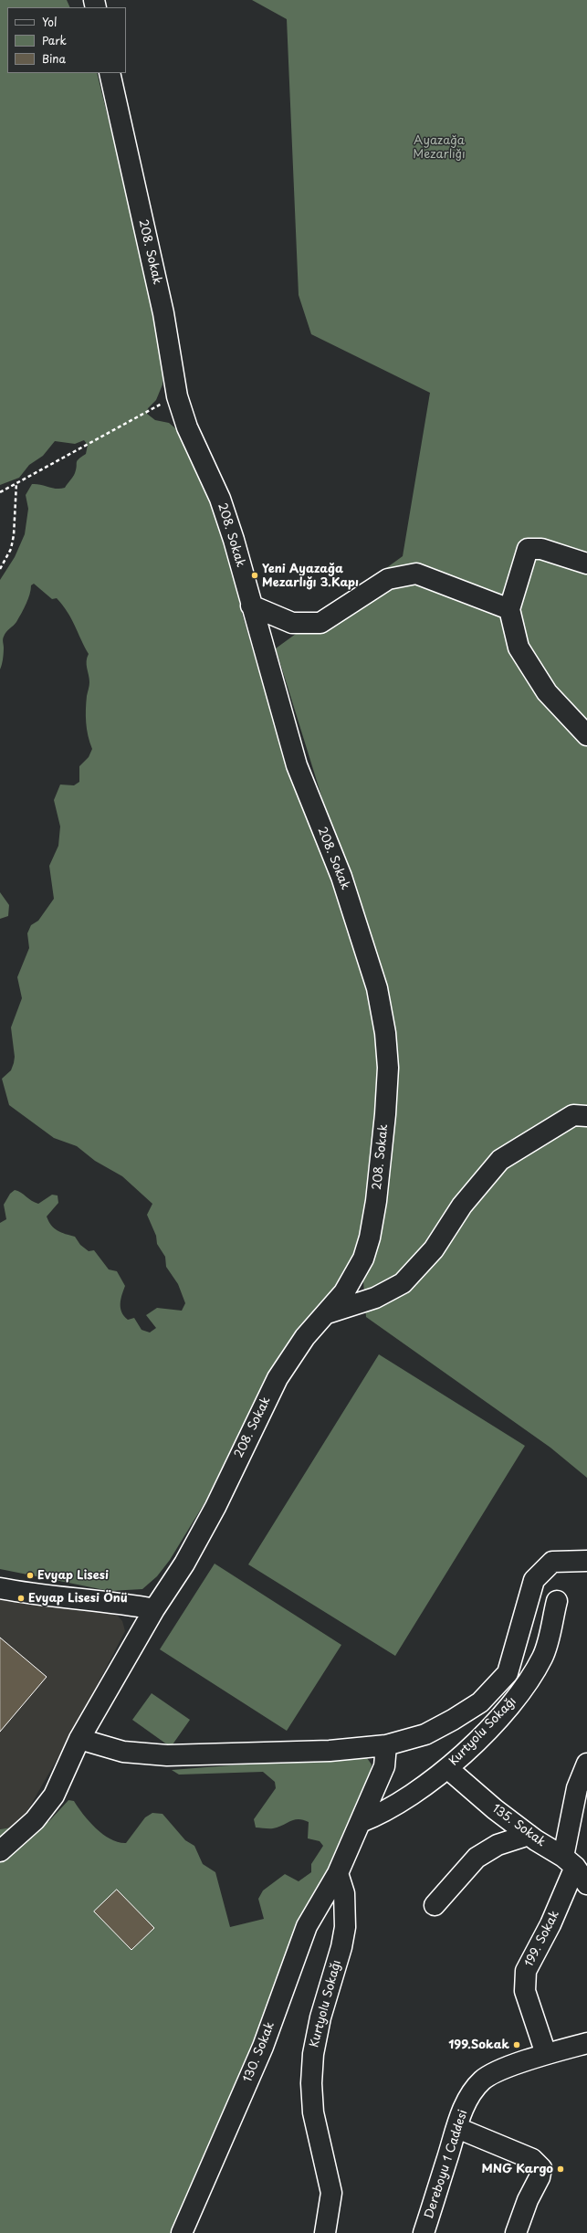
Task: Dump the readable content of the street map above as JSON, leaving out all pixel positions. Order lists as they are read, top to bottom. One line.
{"streets":{"street":["208. Sokak","Kurtyolu Sokağı","135. Sokak","199. Sokak","130. Sokak","Dereboyu 1 Caddesi"]},"crossings":[["Kurtyolu Sokağı","135. Sokak"],["Kurtyolu Sokağı","130. Sokak"],["135. Sokak","199. Sokak"],["199. Sokak","Dereboyu 1 Caddesi"]],"parks":["Ayazağa Mezarlığı"],"places":["Yeni Ayazağa Mezarlığı 3.Kapı","Evyap Lisesi","Evyap Lisesi Önü","199.Sokak","MNG Kargo"],"legend":["Yol","Park","Bina"]}
